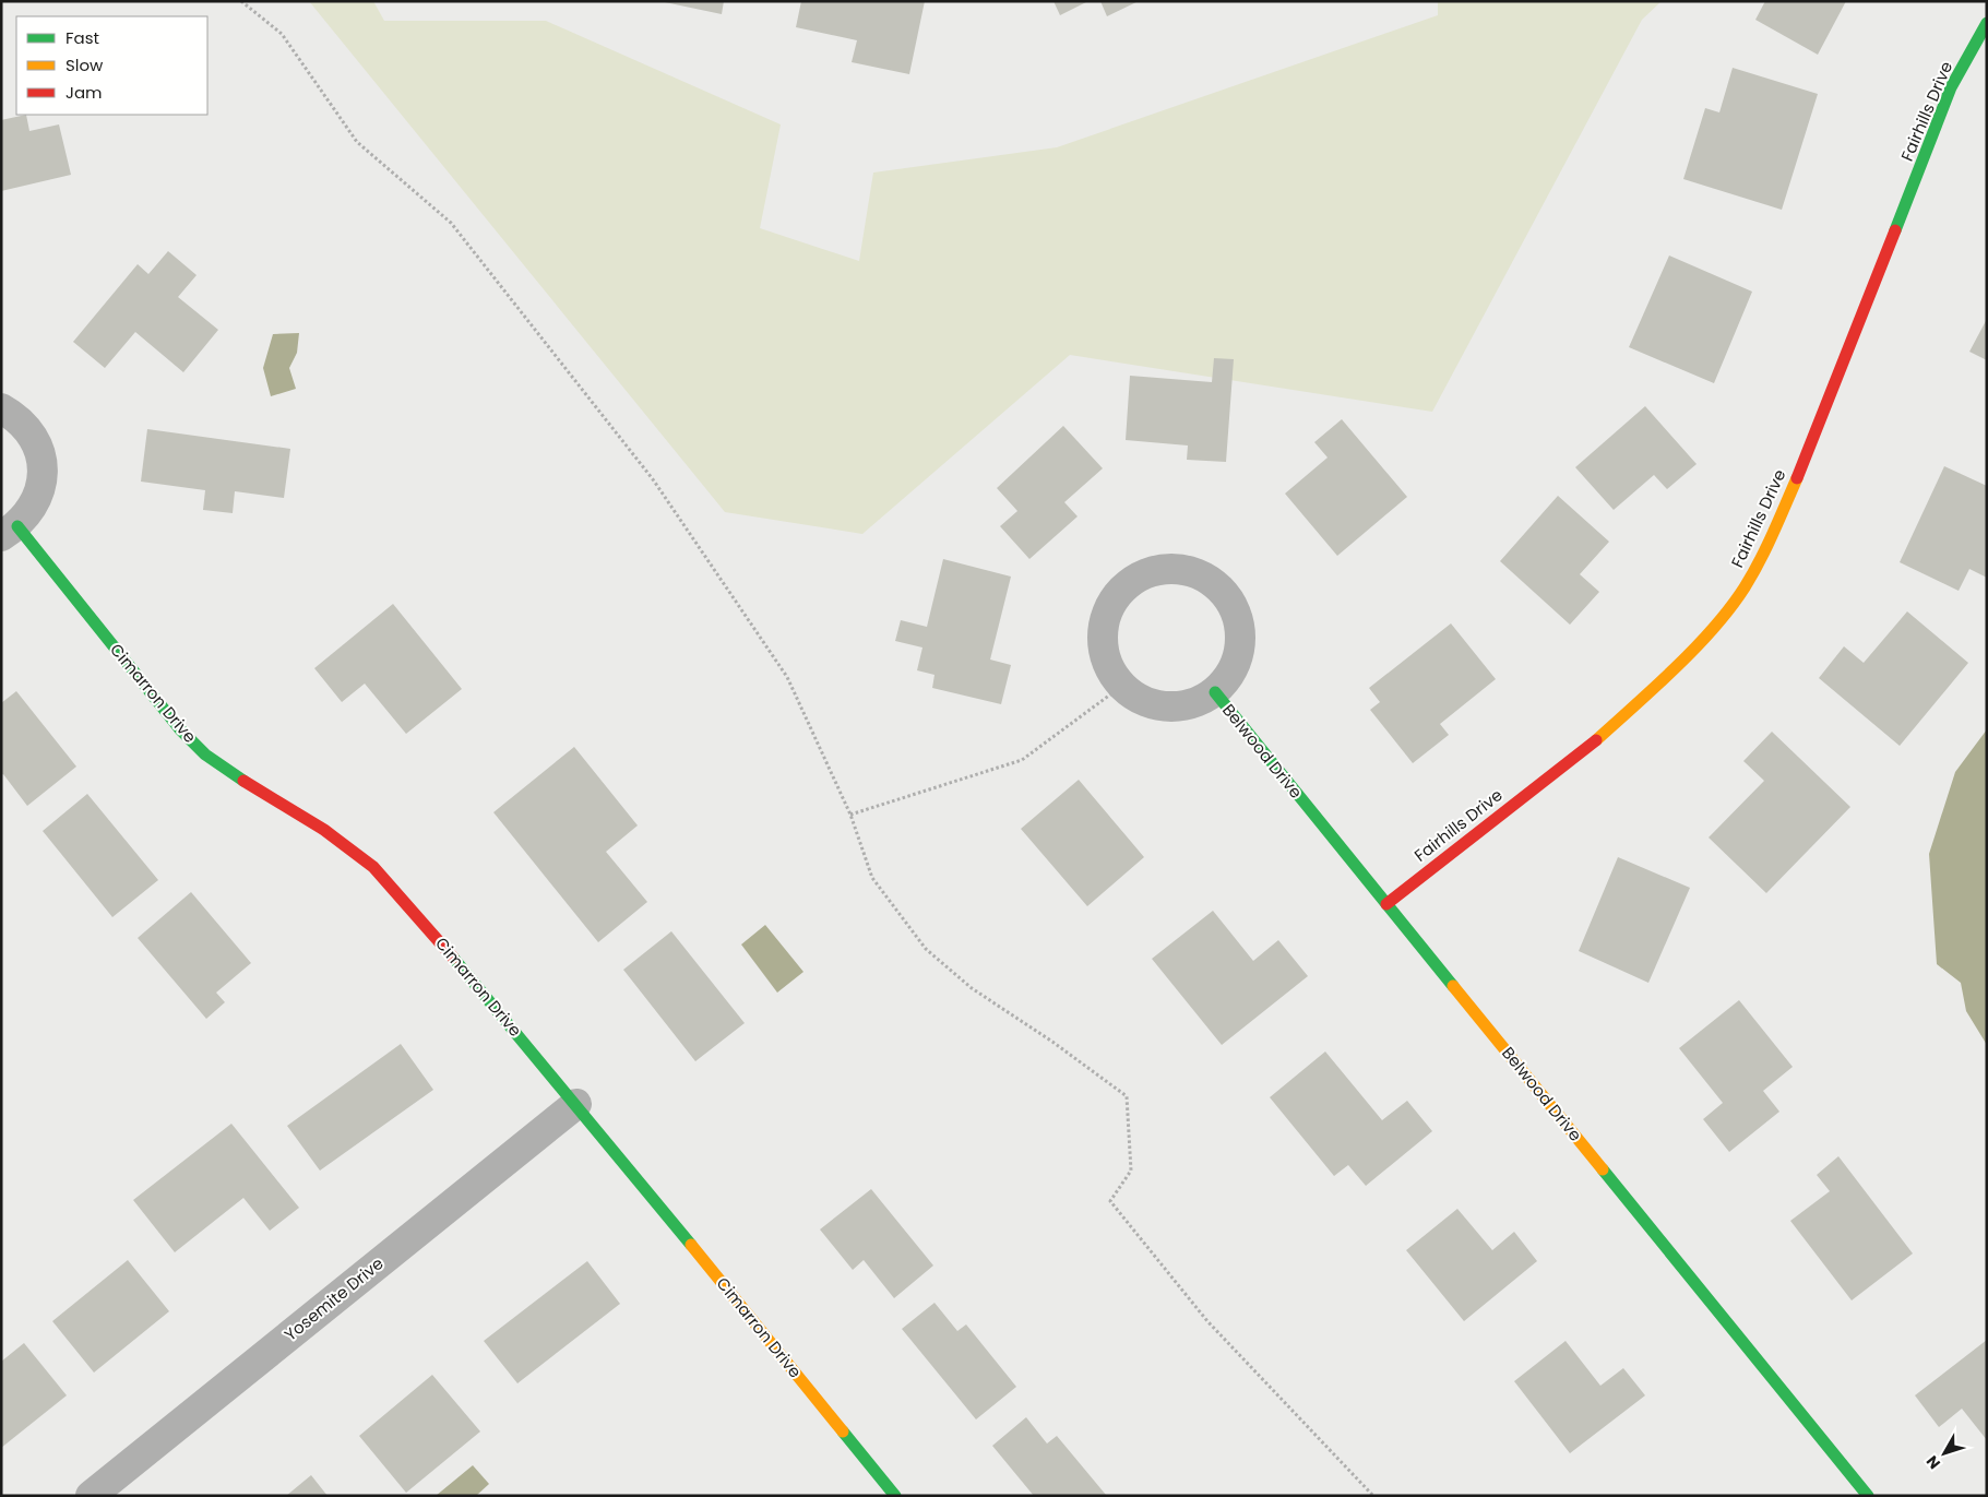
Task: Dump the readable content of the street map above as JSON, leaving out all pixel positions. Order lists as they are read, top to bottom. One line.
{"streets":{"street":["Fairhills Drive","Cimarron Drive","Belwood Drive","Yosemite Drive"]},"crossings":[["Fairhills Drive","Belwood Drive"],["Cimarron Drive","Yosemite Drive"]],"legend":["Fast","Slow","Jam"],"north":"bottom left"}
